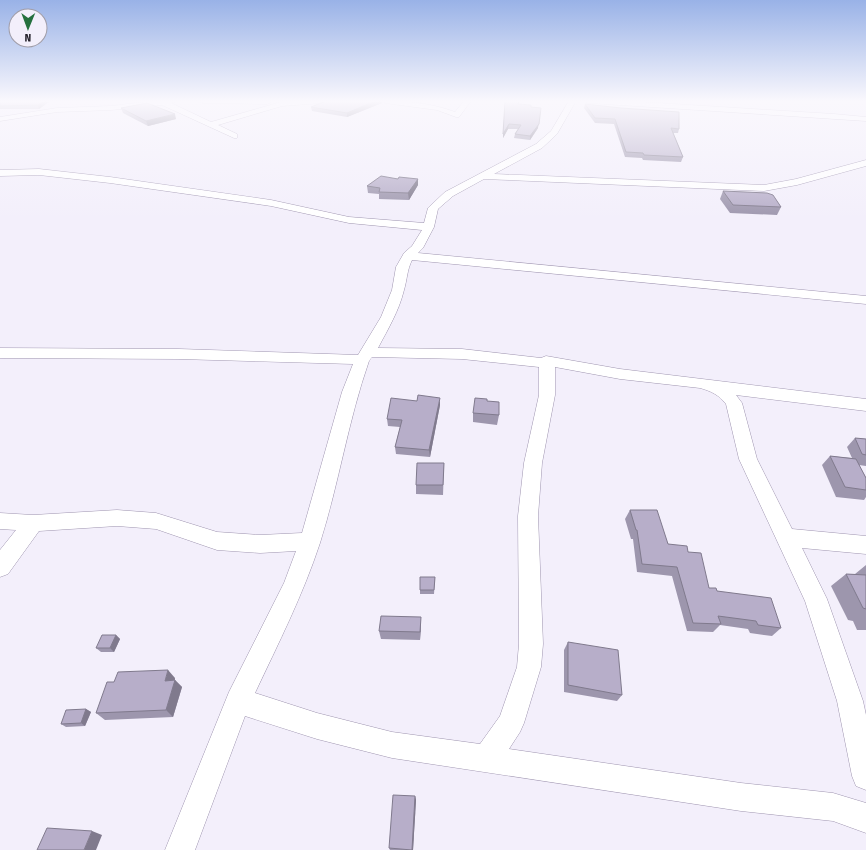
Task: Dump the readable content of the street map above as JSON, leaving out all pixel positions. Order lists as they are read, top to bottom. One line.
{"north":"bottom"}
